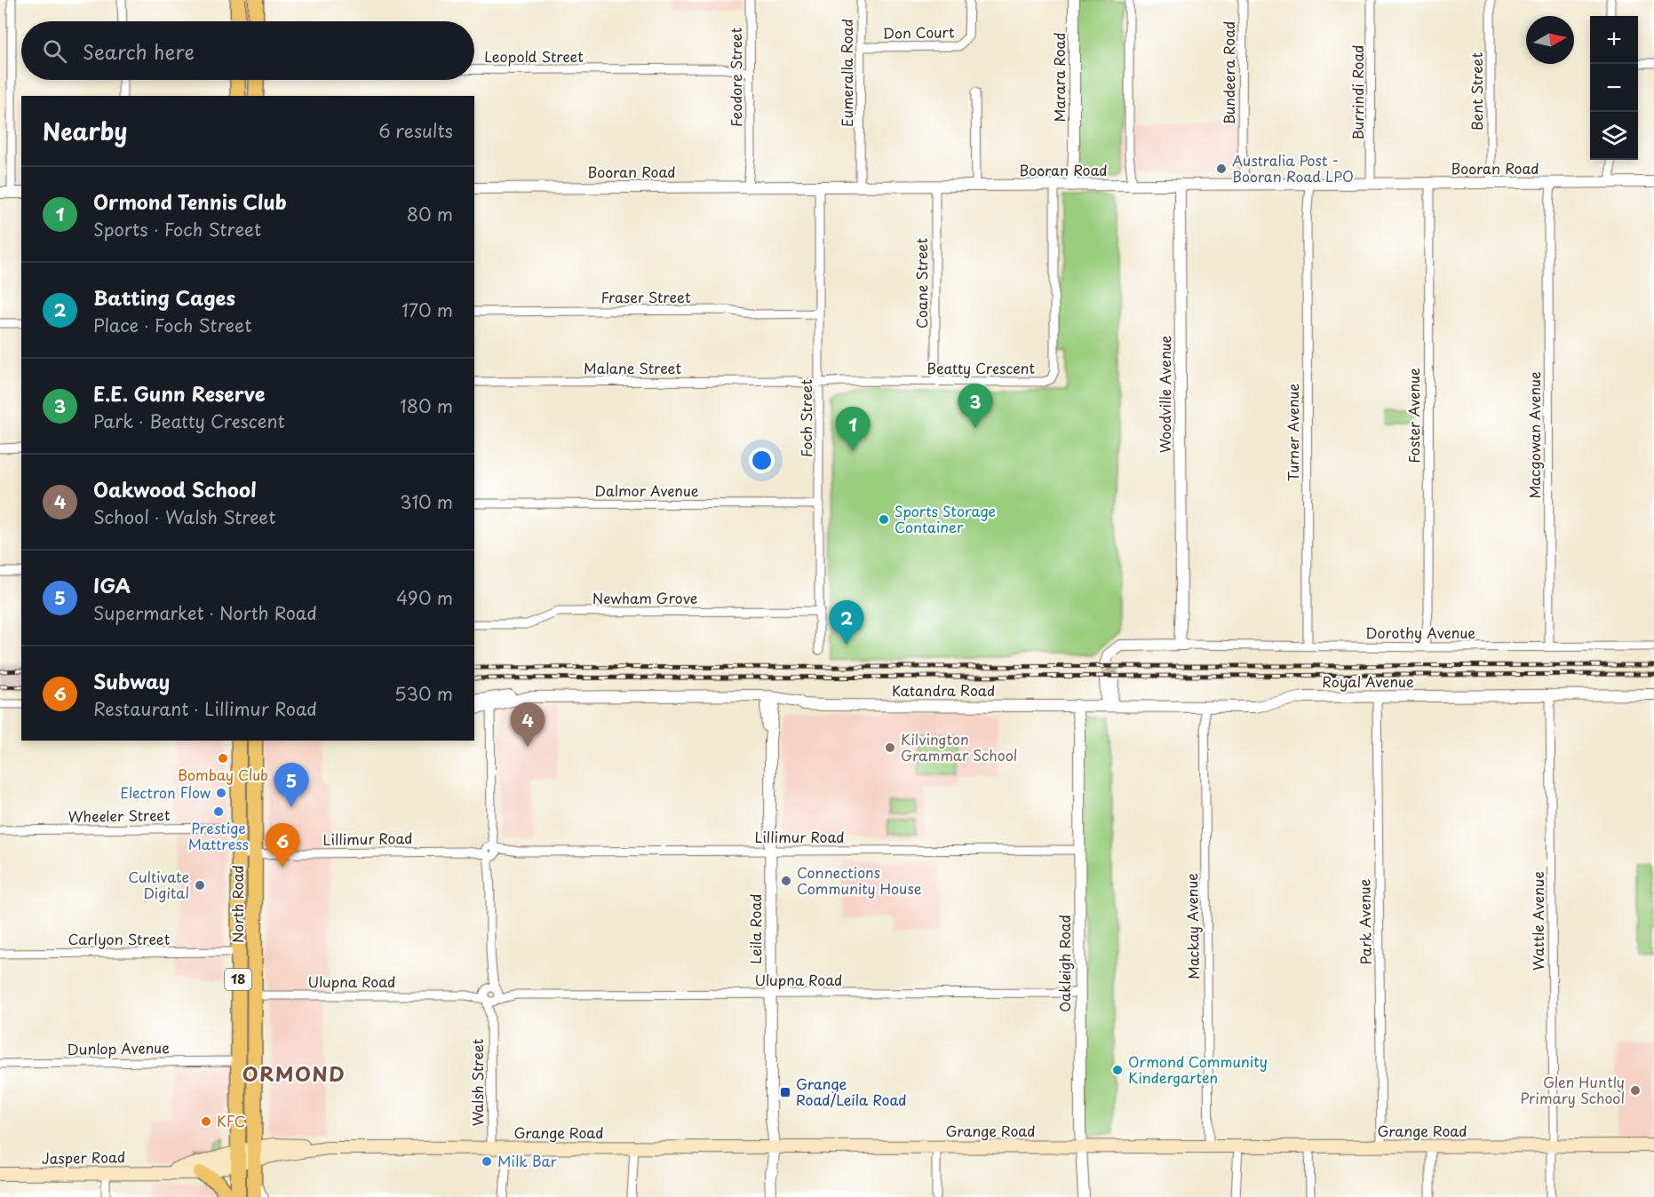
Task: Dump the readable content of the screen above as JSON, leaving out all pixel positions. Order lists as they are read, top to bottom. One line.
{"streets":{"highway":["North Road","18"],"main road":["Grange Road","Jasper Road"],"street":["Don Court","Leopold Street","Eumeralla Road","Bundeera Road","Feodore Street","Marara Road","Bent Street","Burrindi Road","Booran Road","Coane Street","Fraser Street","Malane Street","Beatty Crescent","Woodville Avenue","Foster Avenue","Foch Street","Turner Avenue","Macgowan Avenue","Dalmor Avenue","Newham Grove","Dorothy Avenue","Royal Avenue","Katandra Road","Wheeler Street","Lillimur Road","Wattle Avenue","Park Avenue","Mackay Avenue","Leila Road","Carlyon Street","Oakleigh Road","Ulupna Road","Dunlop Avenue","Walsh Street"]},"crossings":[["Don Court","Eumeralla Road"],["Leopold Street","Feodore Street"],["Eumeralla Road","Booran Road"],["Bundeera Road","Booran Road"],["Feodore Street","Booran Road"],["Marara Road","Booran Road"],["Bent Street","Booran Road"],["Burrindi Road","Booran Road"],["Booran Road","Coane Street"],["Booran Road","Beatty Crescent"],["Booran Road","Woodville Avenue"],["Booran Road","Foster Avenue"],["Booran Road","Foch Street"],["Booran Road","Turner Avenue"],["Booran Road","Macgowan Avenue"],["Coane Street","Beatty Crescent"],["Fraser Street","Foch Street"],["Malane Street","Beatty Crescent"],["Malane Street","Foch Street"],["Beatty Crescent","Foch Street"],["Woodville Avenue","Dorothy Avenue"],["Foster Avenue","Dorothy Avenue"],["Foch Street","Dalmor Avenue"],["Foch Street","Newham Grove"],["Turner Avenue","Dorothy Avenue"],["Macgowan Avenue","Dorothy Avenue"],["Royal Avenue","Katandra Road"],["Royal Avenue","Wattle Avenue"],["Royal Avenue","Park Avenue"],["Royal Avenue","Mackay Avenue"],["Royal Avenue","Oakleigh Road"],["Katandra Road","Leila Road"],["Katandra Road","Oakleigh Road"],["Katandra Road","Walsh Street"],["Wheeler Street","North Road"],["Lillimur Road","North Road"],["Lillimur Road","Leila Road"],["Lillimur Road","Oakleigh Road"],["Lillimur Road","Walsh Street"],["North Road","Carlyon Street"],["North Road","Ulupna Road"],["North Road","Dunlop Avenue"],["North Road","Grange Road"],["North Road","Jasper Road"],["Wattle Avenue","Grange Road"],["Park Avenue","Grange Road"],["Mackay Avenue","Grange Road"],["Leila Road","Ulupna Road"],["Leila Road","Grange Road"],["Oakleigh Road","Ulupna Road"],["Oakleigh Road","Grange Road"],["Ulupna Road","Walsh Street"],["Walsh Street","Grange Road"],["Grange Road","Jasper Road"]],"districts":["ORMOND"],"places":{"other":["Australia Post - Booran Road LPO","Sports Storage Container","Kilvington Grammar School","Bombay Club","Electron Flow","Prestige Mattress","Connections Community House","Cultivate Digital","Ormond Community Kindergarten","Glen Huntly Primary School","KFC","Milk Bar"],"transit":["Grange Road/Leila Road"]},"north":"right","page":{"map_buttons":["+","−"],"search":"Search here","heading":["Nearby","6 results"],"list":[{"mark":"1","name":"Ormond Tennis Club","note":"Sports · Foch Street","value":"80 m"},{"mark":"2","name":"Batting Cages","note":"Place · Foch Street","value":"170 m"},{"mark":"3","name":"E.E. Gunn Reserve","note":"Park · Beatty Crescent","value":"180 m"},{"mark":"4","name":"Oakwood School","note":"School · Walsh Street","value":"310 m"},{"mark":"5","name":"IGA","note":"Supermarket · North Road","value":"490 m"},{"mark":"6","name":"Subway","note":"Restaurant · Lillimur Road","value":"530 m"}],"pins":["3","1","2","4","5","6"]}}
